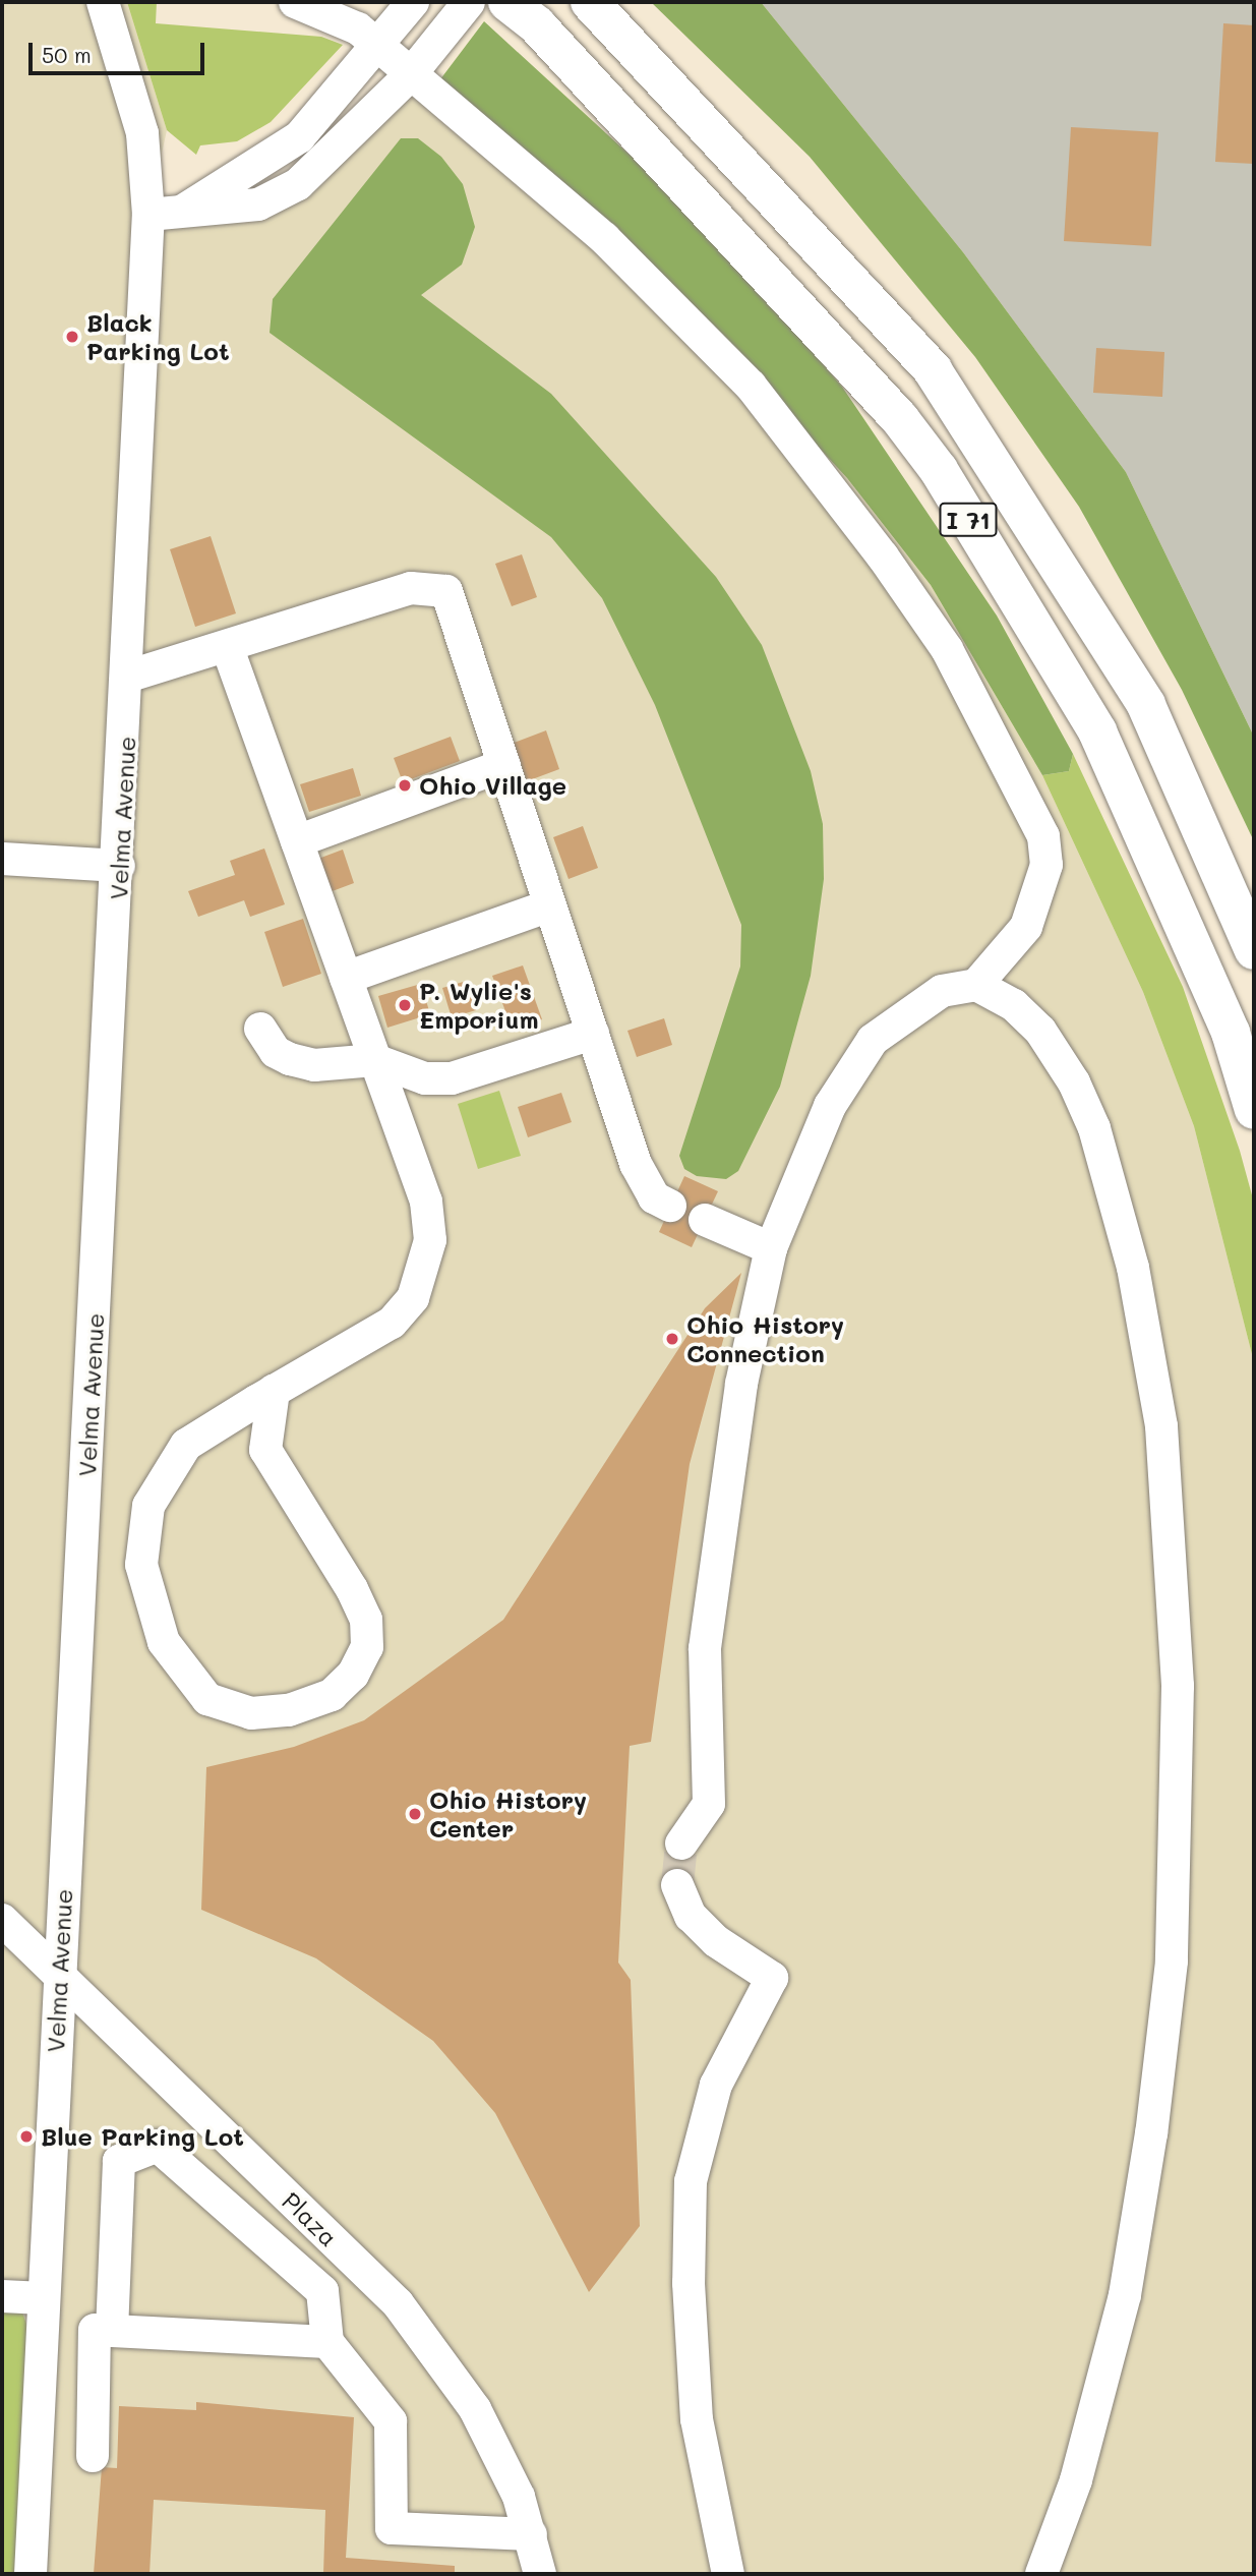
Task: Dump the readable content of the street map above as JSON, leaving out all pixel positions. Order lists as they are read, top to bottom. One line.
{"streets":{"highway":["I 71"],"street":["Velma Avenue","Plaza"]},"crossings":[["Velma Avenue","Plaza"]],"places":["Black Parking Lot","Ohio Village","P. Wylie's Emporium","Ohio History Connection","Ohio History Center","Blue Parking Lot"],"scale_bar":"50 m"}
